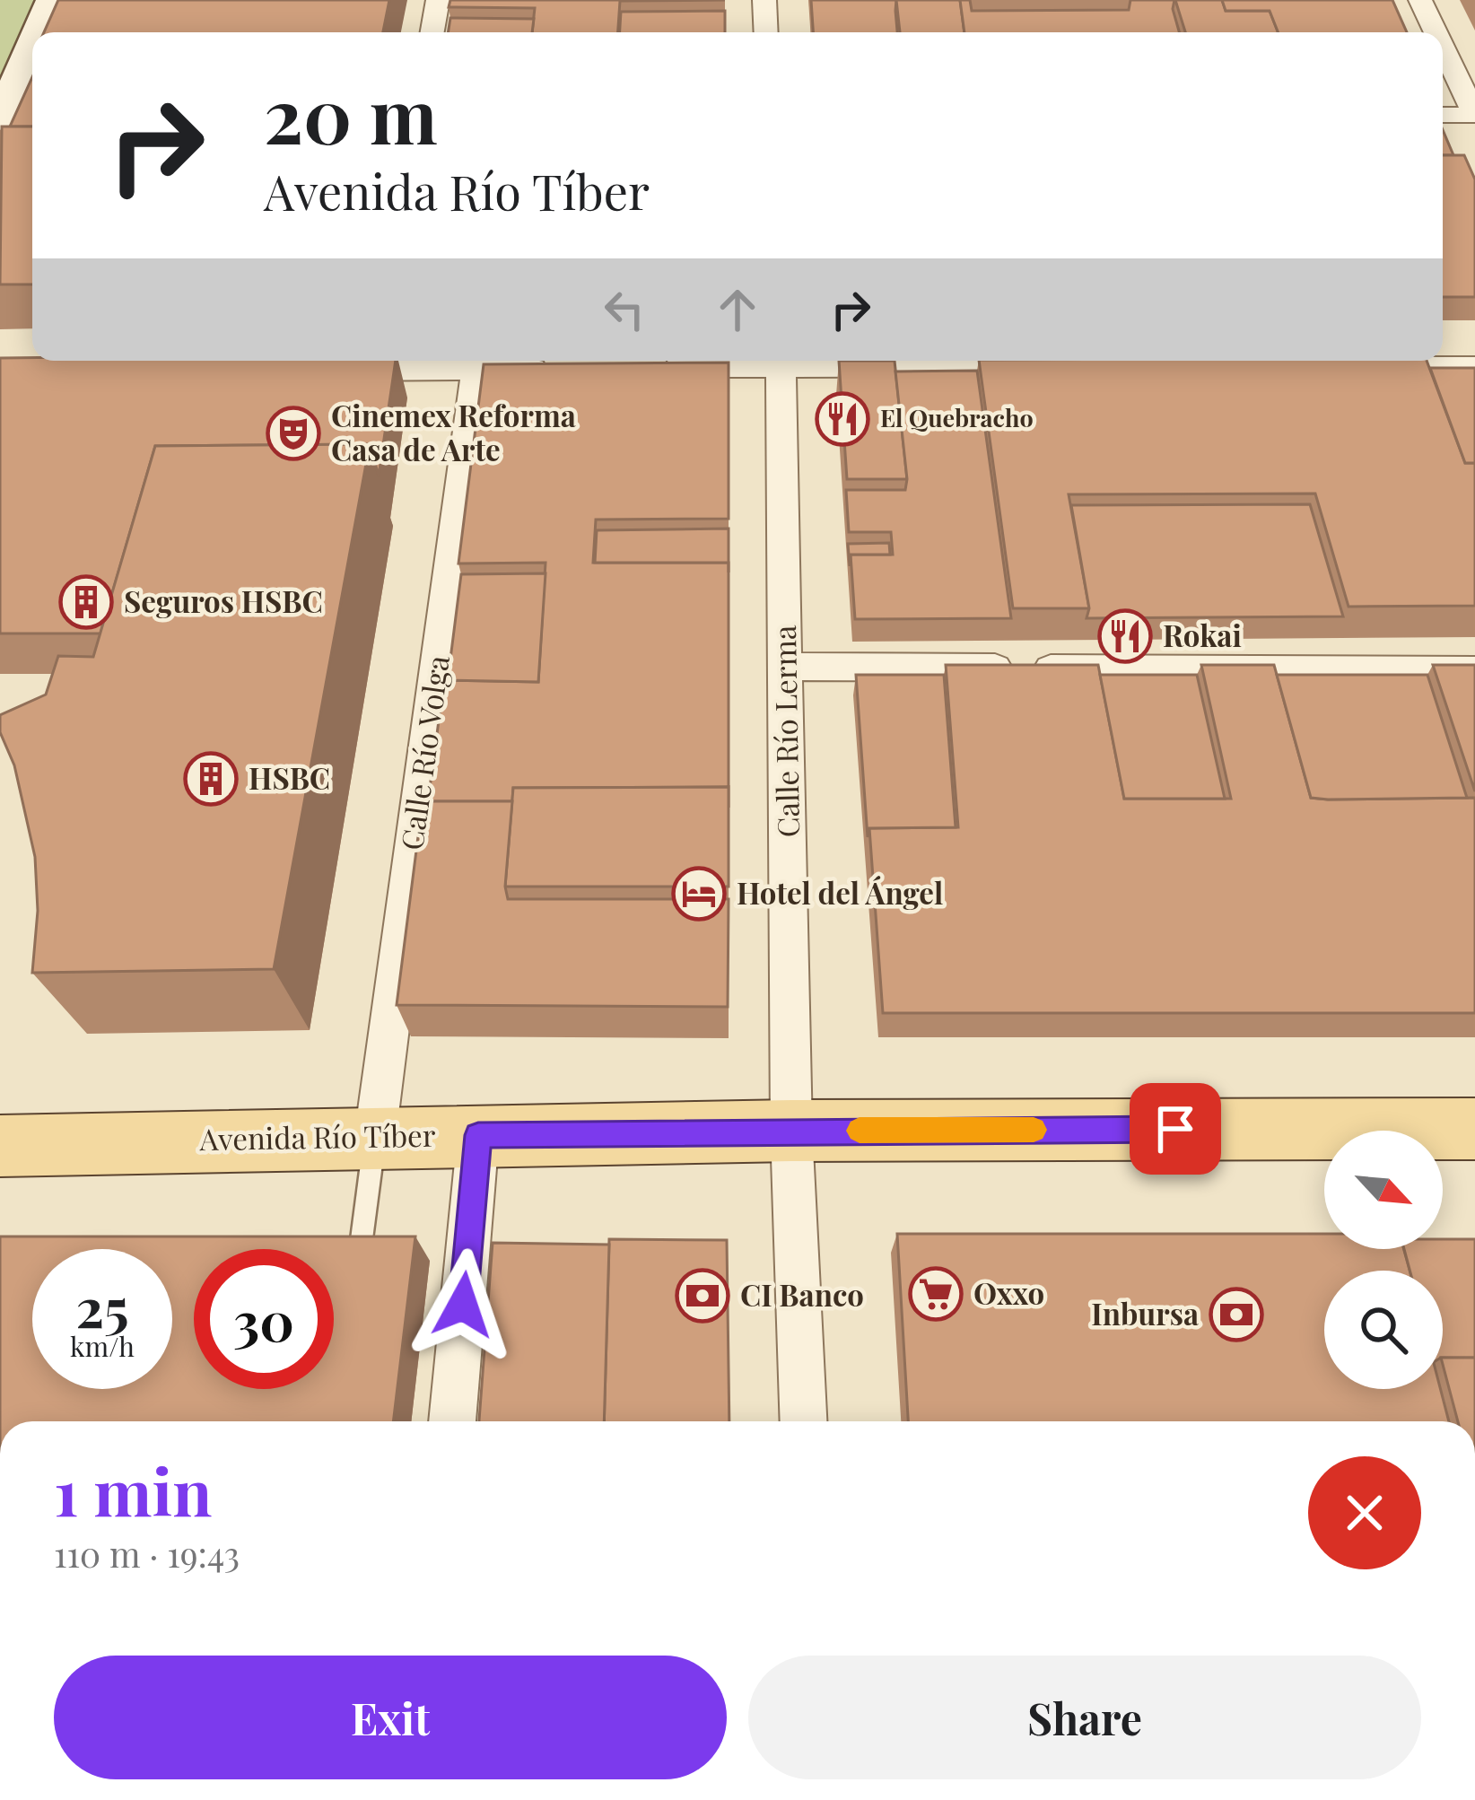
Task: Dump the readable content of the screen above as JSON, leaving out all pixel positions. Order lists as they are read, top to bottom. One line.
{"streets":{"main road":["Avenida Río Tíber"],"street":["Calle Río Lerma","Calle Río Volga"]},"crossings":[["Calle Río Lerma","Avenida Río Tíber"],["Calle Río Volga","Avenida Río Tíber"]],"places":{"restaurant":["El Quebracho","Rokai"],"theatre":["Cinemex Reforma Casa de Arte"],"building":["Seguros HSBC","HSBC"],"hotel":["Hotel del Ángel"],"supermarket":["Oxxo"],"bank":["CI Banco","Inbursa"]},"north":"bottom right","page":{"turn":["20 m","Avenida Río Tíber"],"speed":"25 km/h","limit":"30","heading":["1 min","110 m · 19:43"],"buttons":["Exit","Share"]}}
